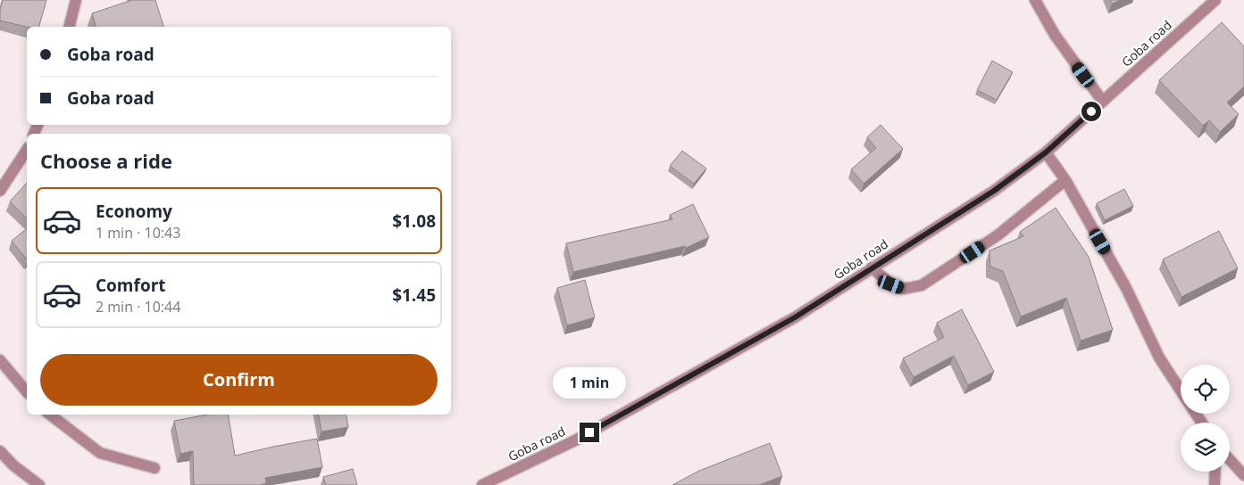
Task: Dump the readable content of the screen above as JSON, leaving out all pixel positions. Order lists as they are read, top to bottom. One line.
{"streets":{"street":["Goba road"]},"page":{"banner":["Goba road","Goba road"],"heading":"Choose a ride","list":[{"name":"Economy","note":"1 min · 10:43","value":"$1.08"},{"name":"Comfort","note":"2 min · 10:44","value":"$1.45"}],"buttons":"Confirm","bubble":"1 min"}}
